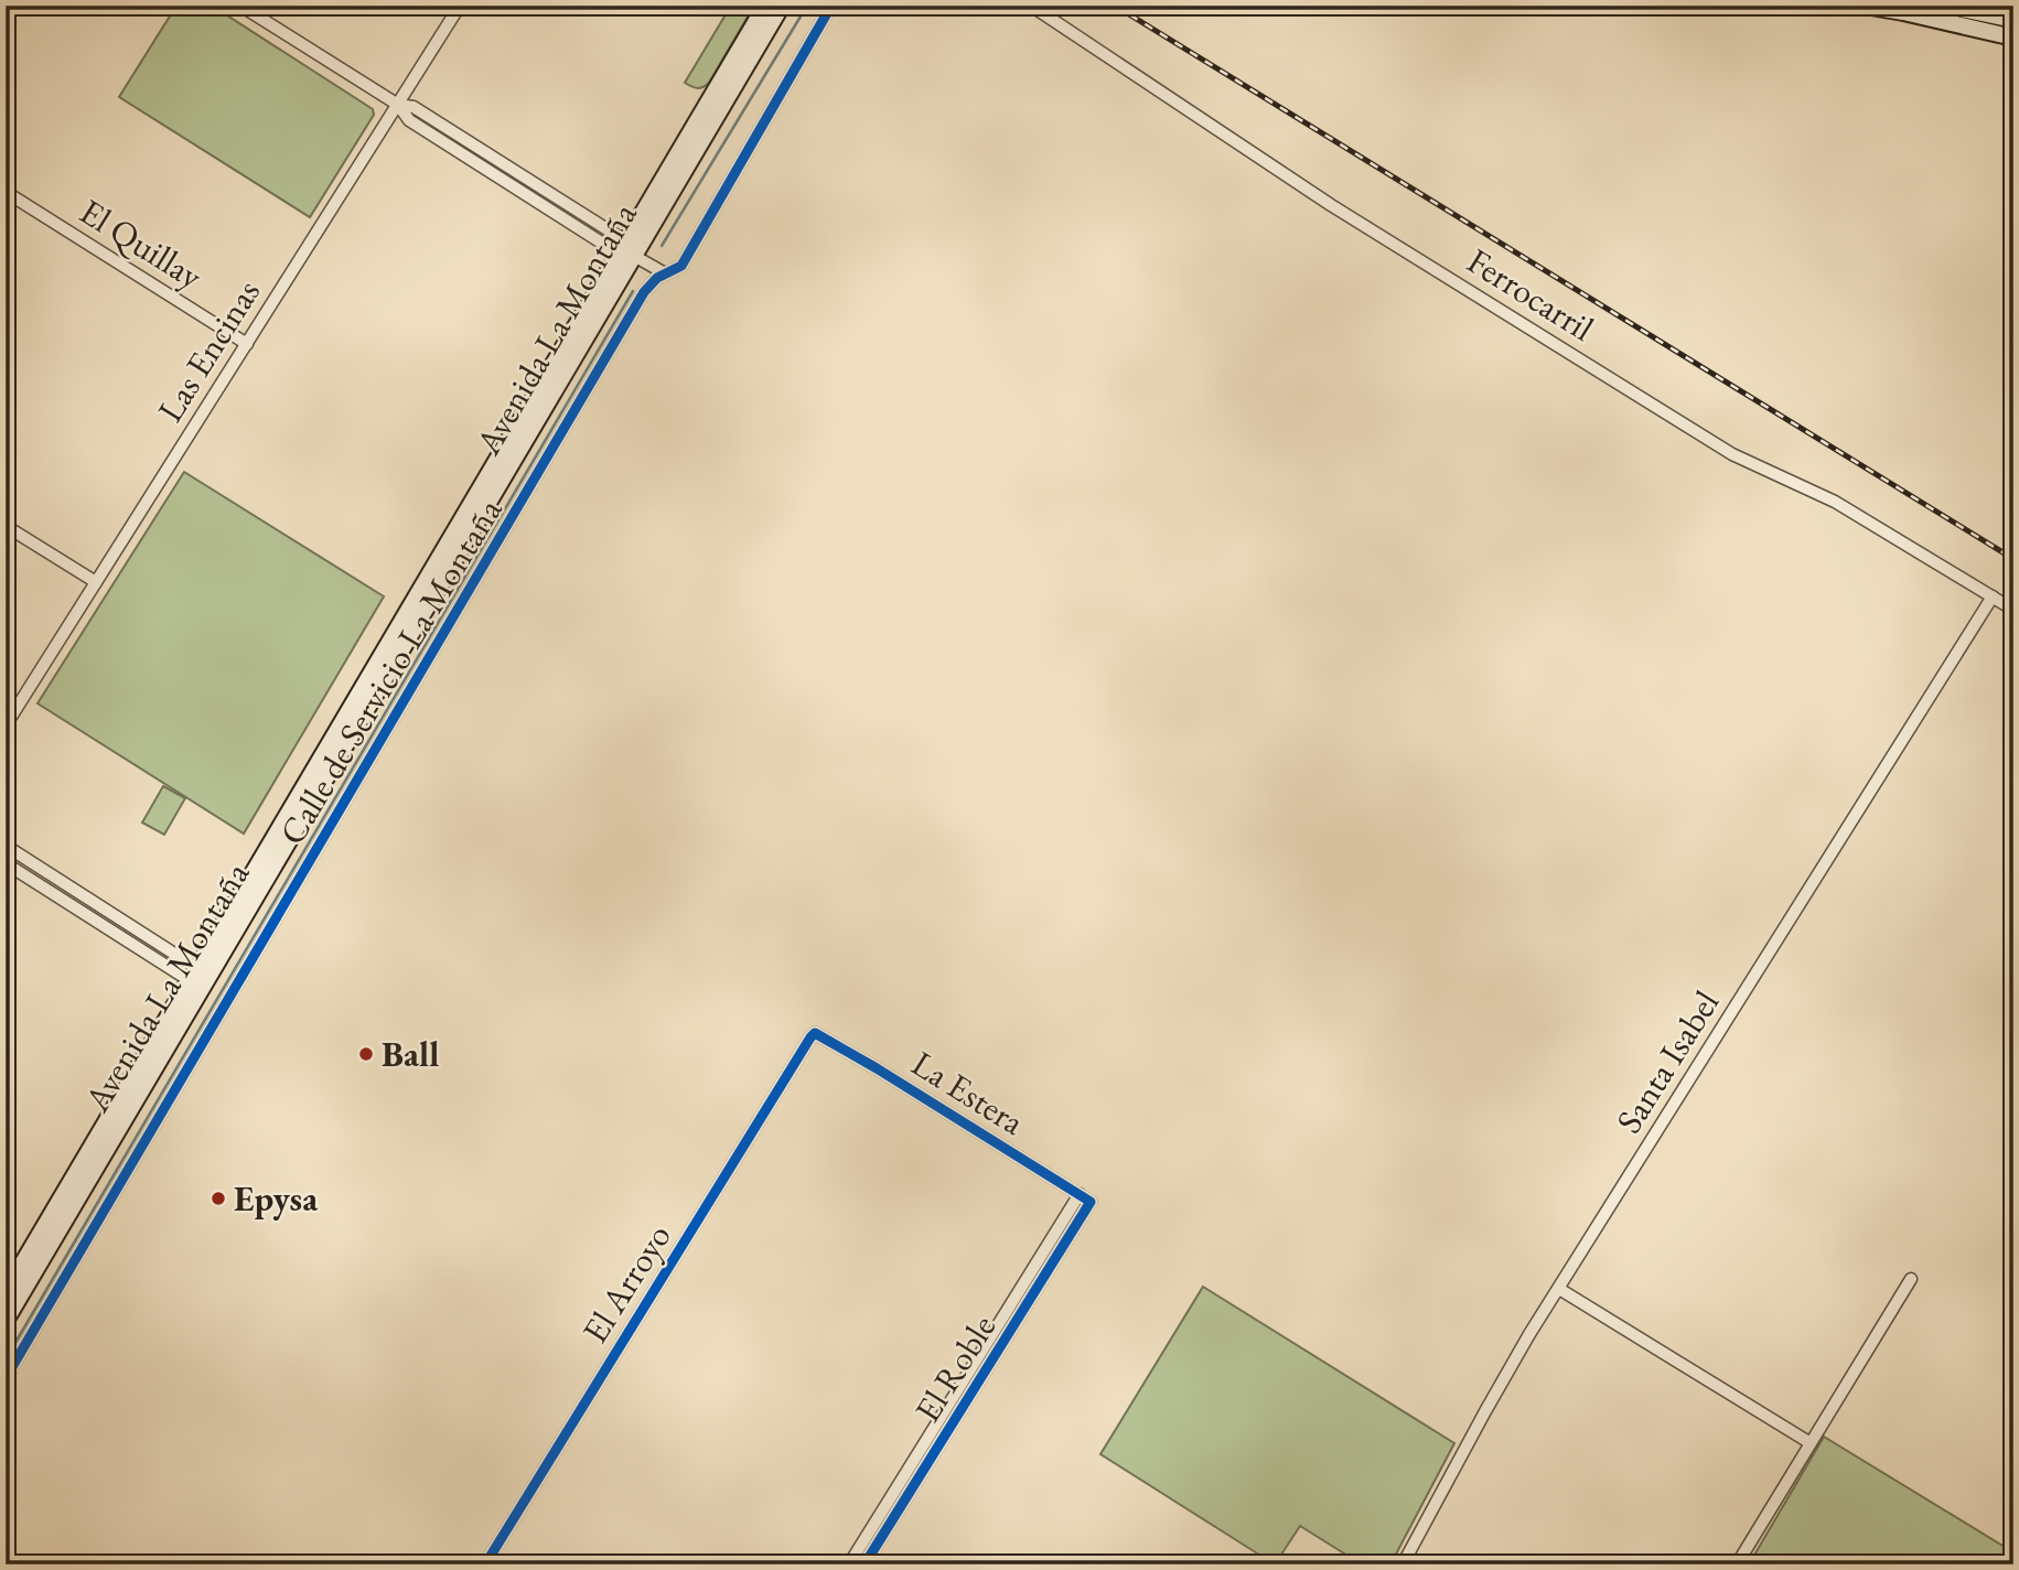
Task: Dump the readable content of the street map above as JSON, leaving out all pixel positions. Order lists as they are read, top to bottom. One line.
{"streets":{"main road":["Avenida La Montaña"],"street":["El Quillay","Ferrocarril","Las Encinas","Calle de Servicio La Montaña","Santa Isabel","La Estera","El Arroyo","El Roble"]},"crossings":[["El Quillay","Las Encinas"],["Ferrocarril","Santa Isabel"],["La Estera","El Arroyo"],["La Estera","El Roble"]],"places":["Ball","Epysa"]}
